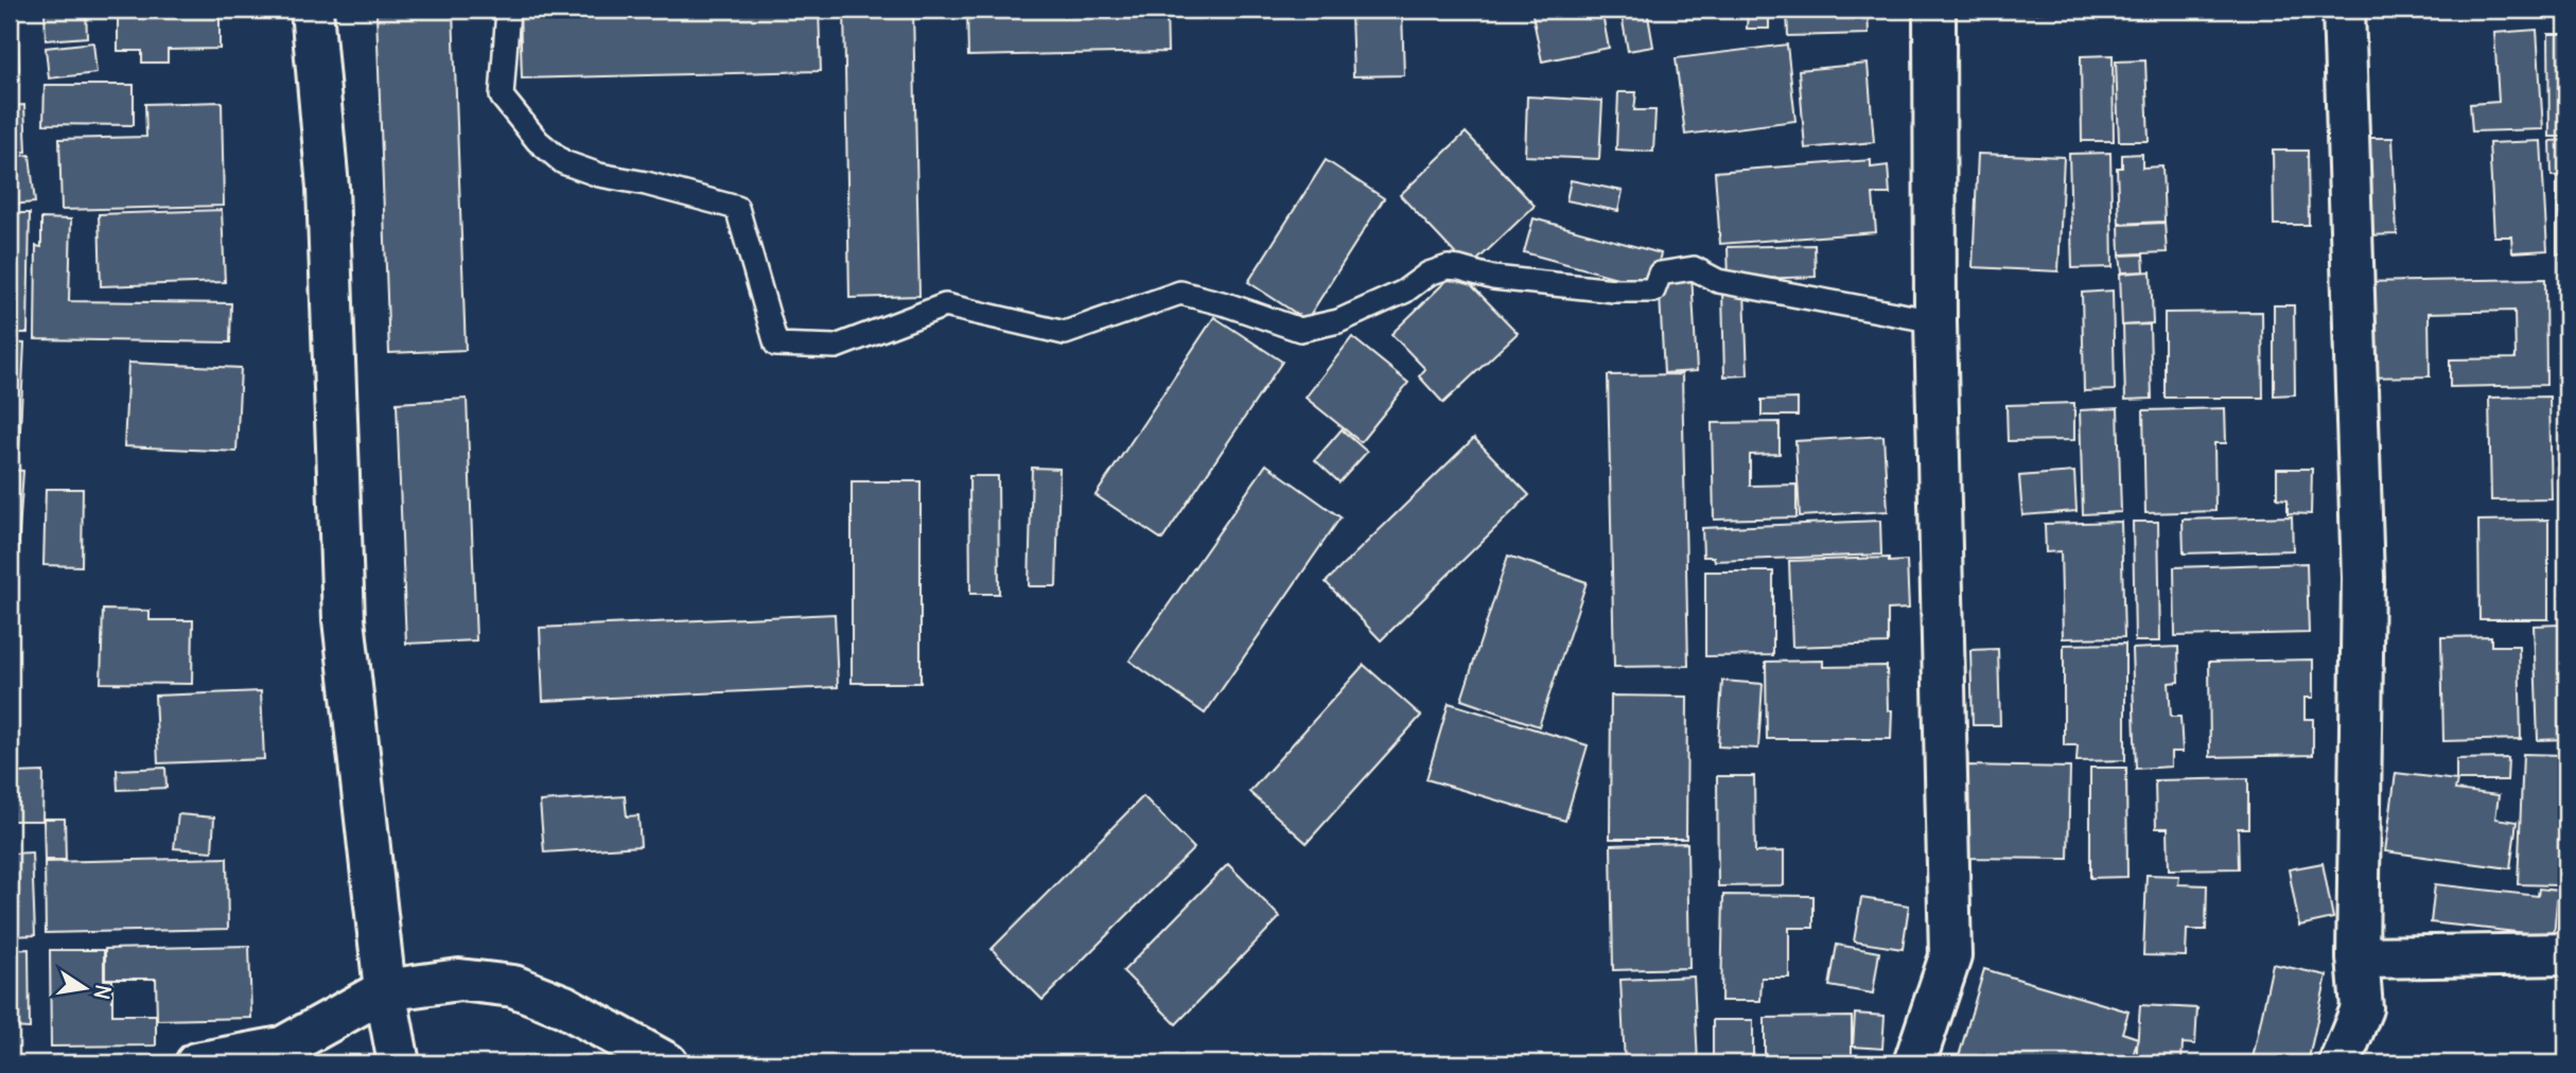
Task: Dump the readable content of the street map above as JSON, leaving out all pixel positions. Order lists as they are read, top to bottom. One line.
{"north":"right"}
